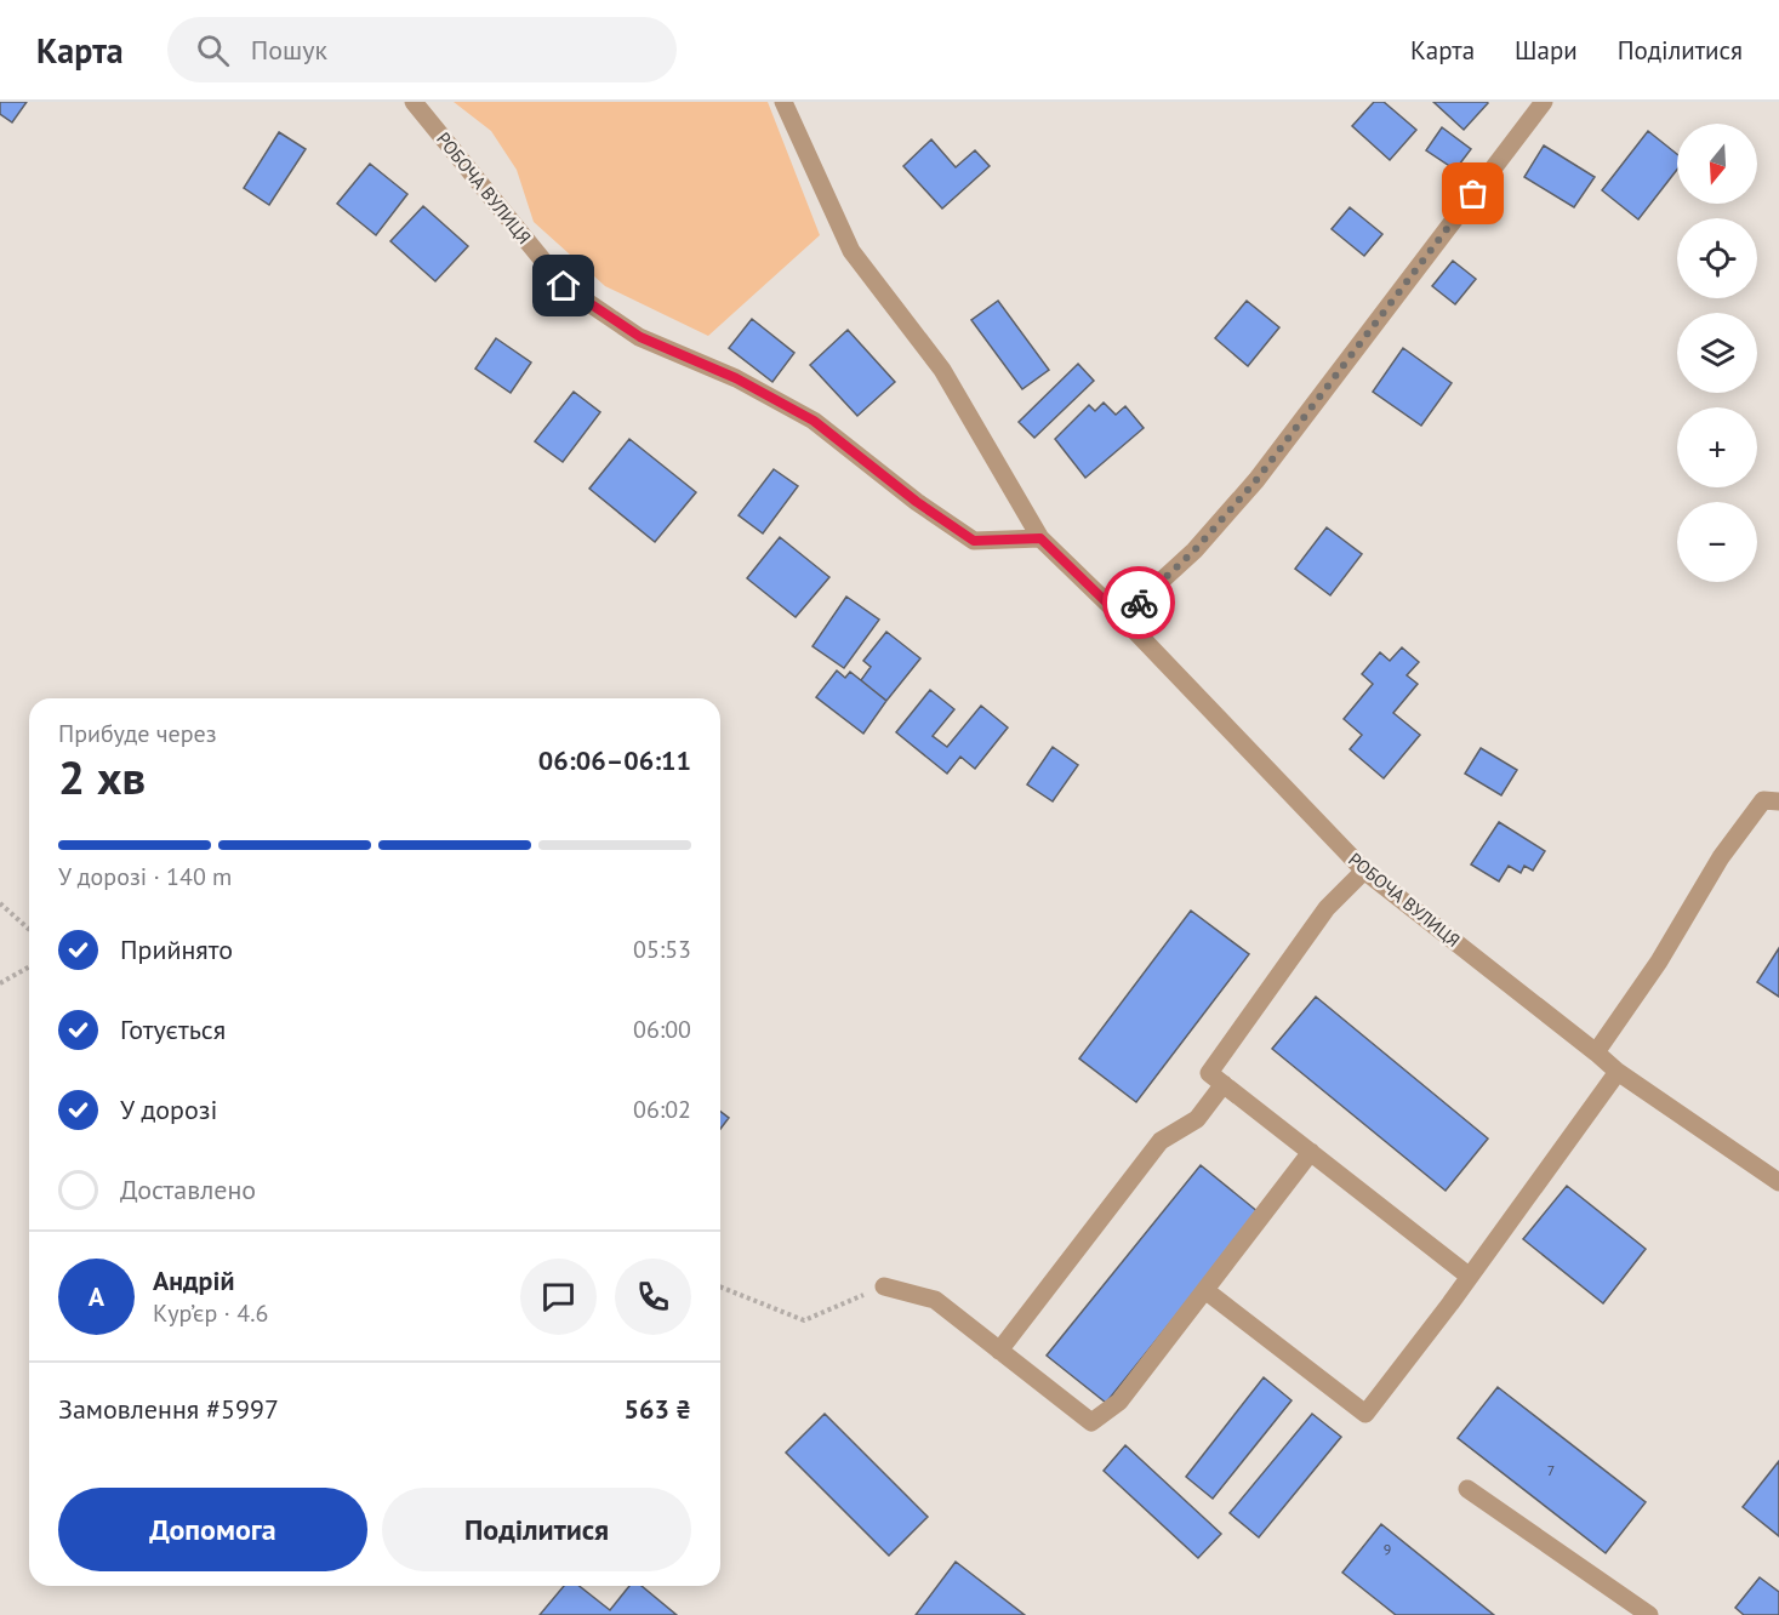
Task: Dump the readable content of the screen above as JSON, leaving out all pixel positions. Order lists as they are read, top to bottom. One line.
{"streets":{"street":["РОБОЧА ВУЛИЦЯ"]},"house_numbers":["7","9"],"north":"bottom","page":{"header":"Карта","search":"Пошук","nav":["Карта","Шари","Поділитися"],"map_buttons":["+","−"],"heading":["2 хв","Прибуде через","06:06–06:11"],"panel":["Андрій","Кур’єр · 4.6","Замовлення #5997","563 ₴"],"bar":"У дорозі · 140 m","list":[["Прийнято","05:53"],["Готується","06:00"],["У дорозі","06:02"],"Доставлено"],"round":"А","buttons":["Допомога","Поділитися"]}}
